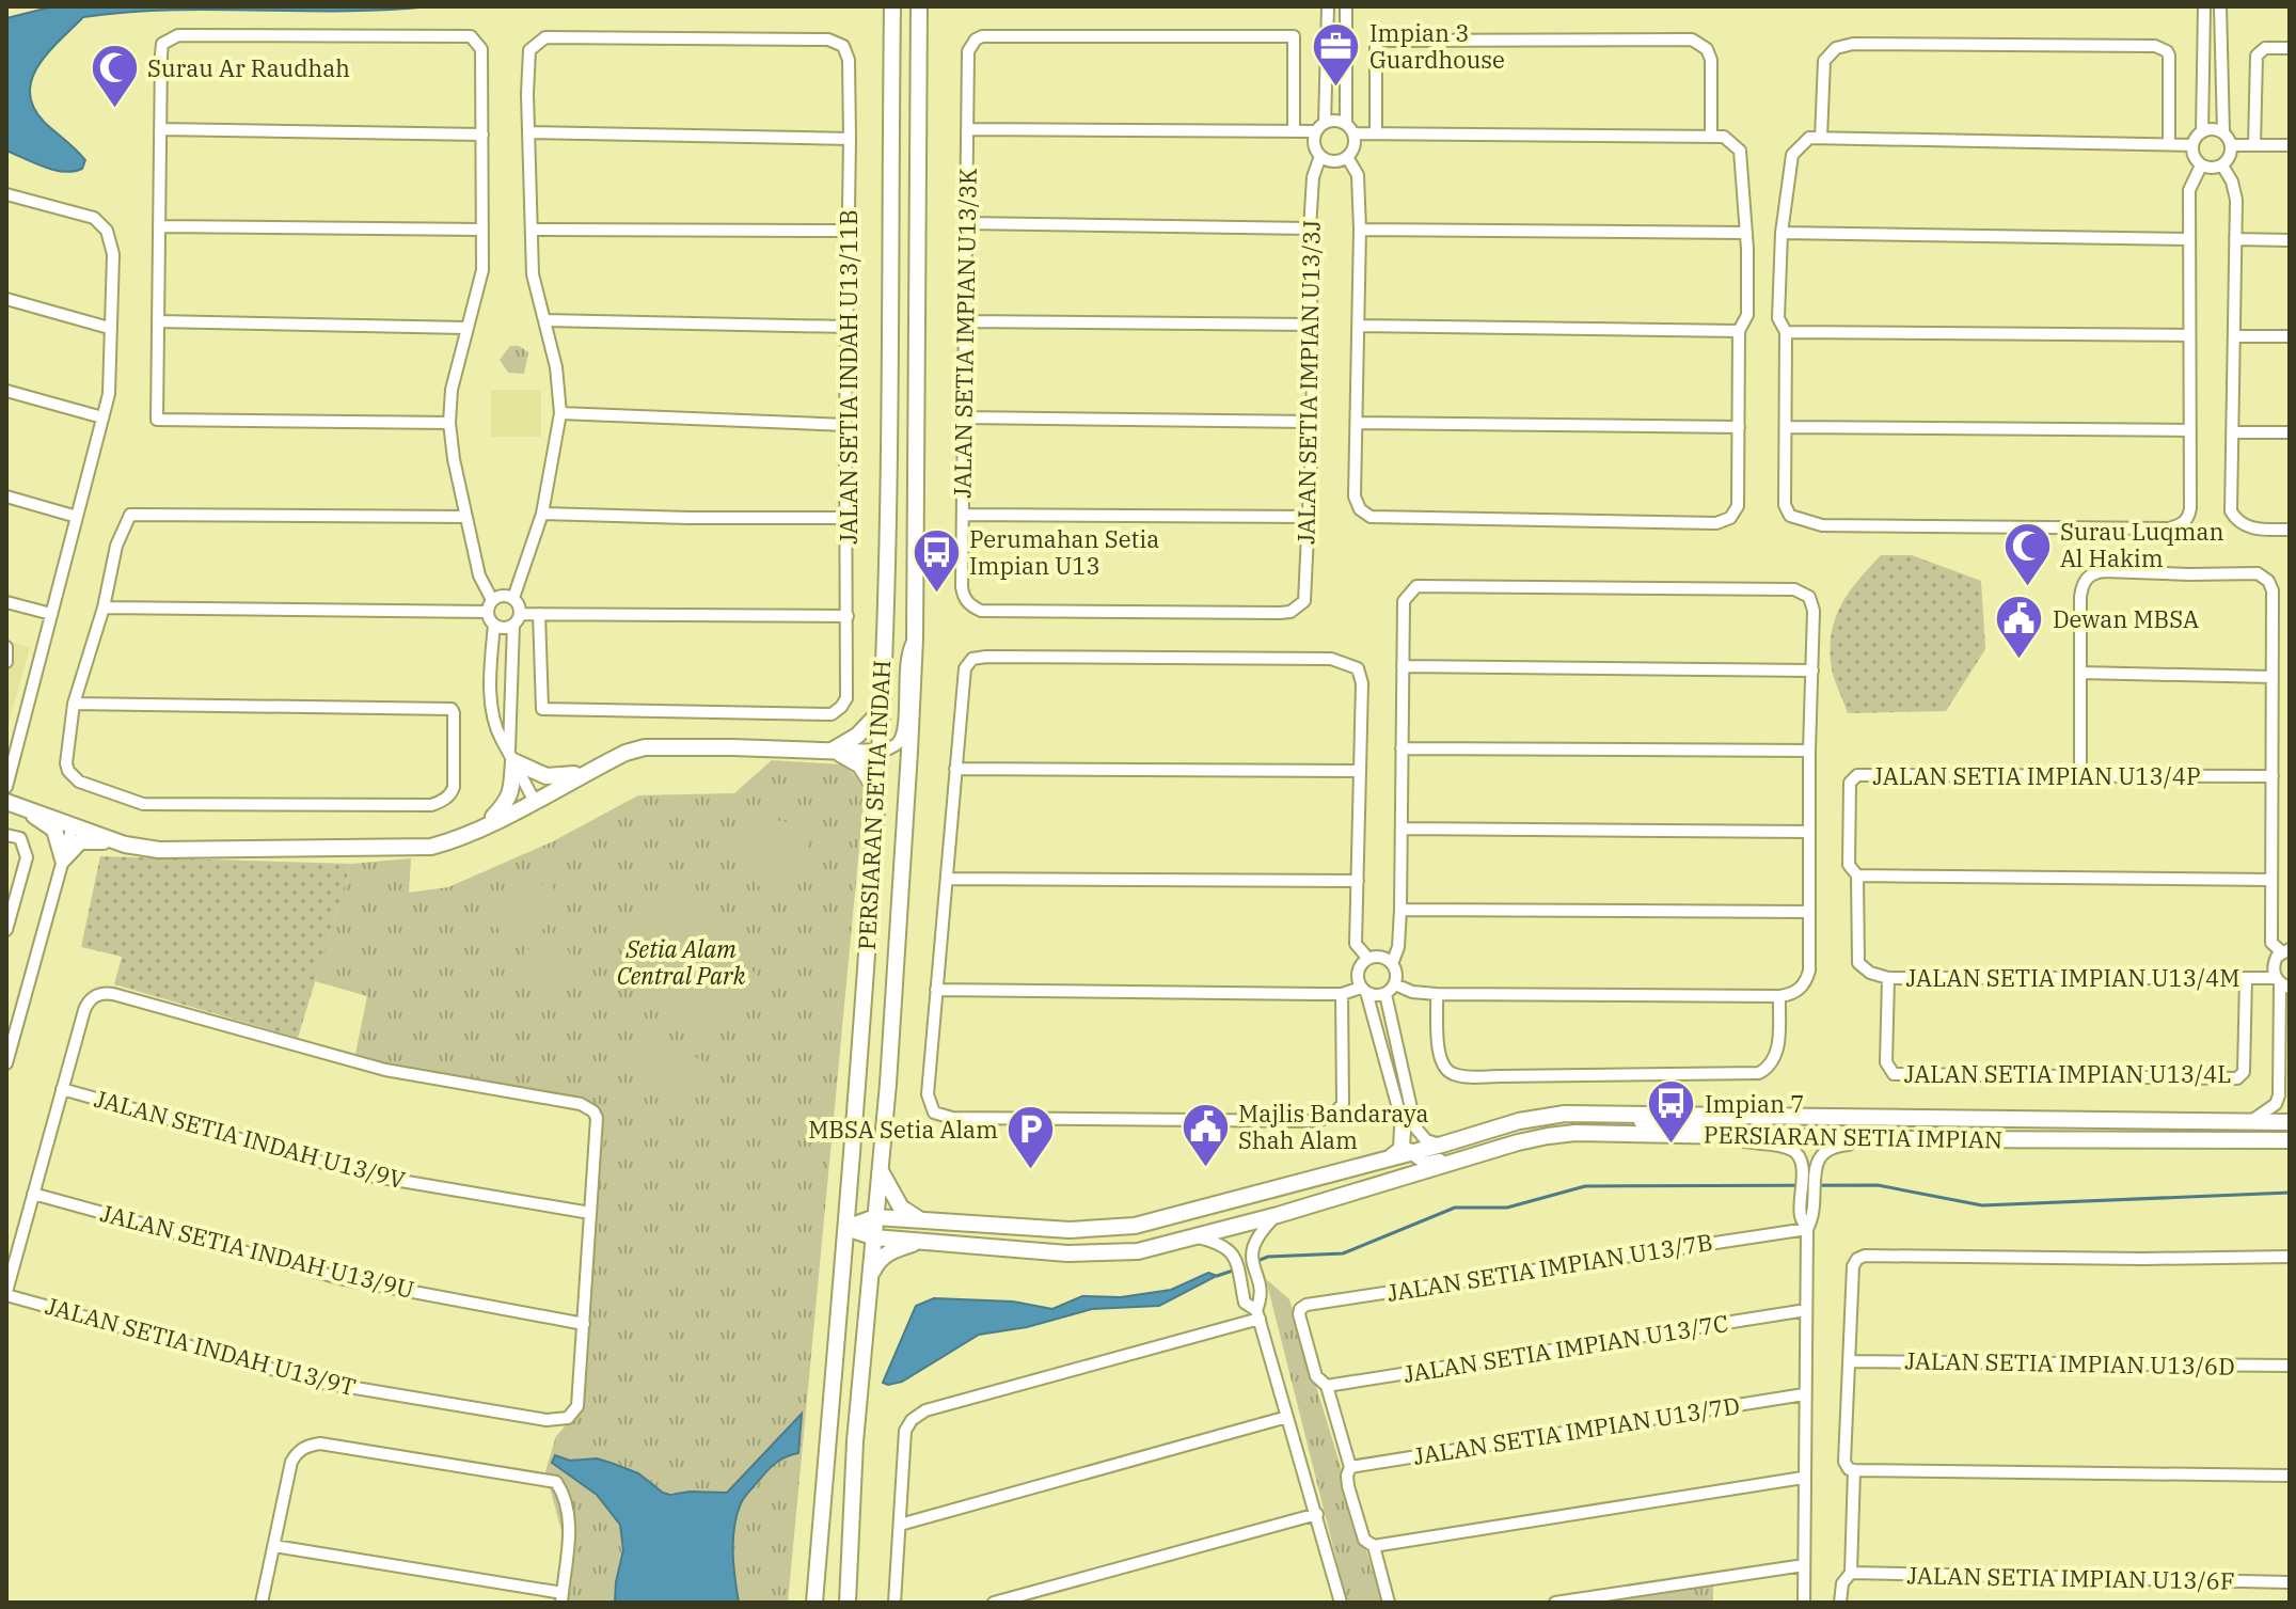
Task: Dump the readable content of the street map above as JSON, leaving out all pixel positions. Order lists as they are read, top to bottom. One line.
{"streets":{"street":["JALAN SETIA IMPIAN U13/3K","JALAN SETIA INDAH U13/11B","JALAN SETIA IMPIAN U13/3J","JALAN SETIA IMPIAN U13/4P","PERSIARAN SETIA INDAH","JALAN SETIA IMPIAN U13/4M","JALAN SETIA IMPIAN U13/4L","PERSIARAN SETIA IMPIAN","JALAN SETIA INDAH U13/9V","JALAN SETIA INDAH U13/9U","JALAN SETIA IMPIAN U13/7B","JALAN SETIA INDAH U13/9T","JALAN SETIA IMPIAN U13/7C","JALAN SETIA IMPIAN U13/6D","JALAN SETIA IMPIAN U13/7D","JALAN SETIA IMPIAN U13/6F"]},"crossings":[["JALAN SETIA IMPIAN U13/3K","JALAN SETIA IMPIAN U13/3J"],["JALAN SETIA IMPIAN U13/4P","JALAN SETIA IMPIAN U13/4M"],["PERSIARAN SETIA INDAH","PERSIARAN SETIA IMPIAN"],["JALAN SETIA IMPIAN U13/4M","JALAN SETIA IMPIAN U13/4L"],["JALAN SETIA INDAH U13/9U","JALAN SETIA INDAH U13/9T"],["JALAN SETIA IMPIAN U13/7B","JALAN SETIA IMPIAN U13/7C"]],"parks":["Setia Alam Central Park"],"places":{"office":["Impian 3 Guardhouse"],"mosque":["Surau Ar Raudhah","Surau Luqman Al Hakim"],"bus stop":["Perumahan Setia Impian U13","Impian 7"],"public building":["Dewan MBSA","Majlis Bandaraya Shah Alam"],"parking":["MBSA Setia Alam"]}}
